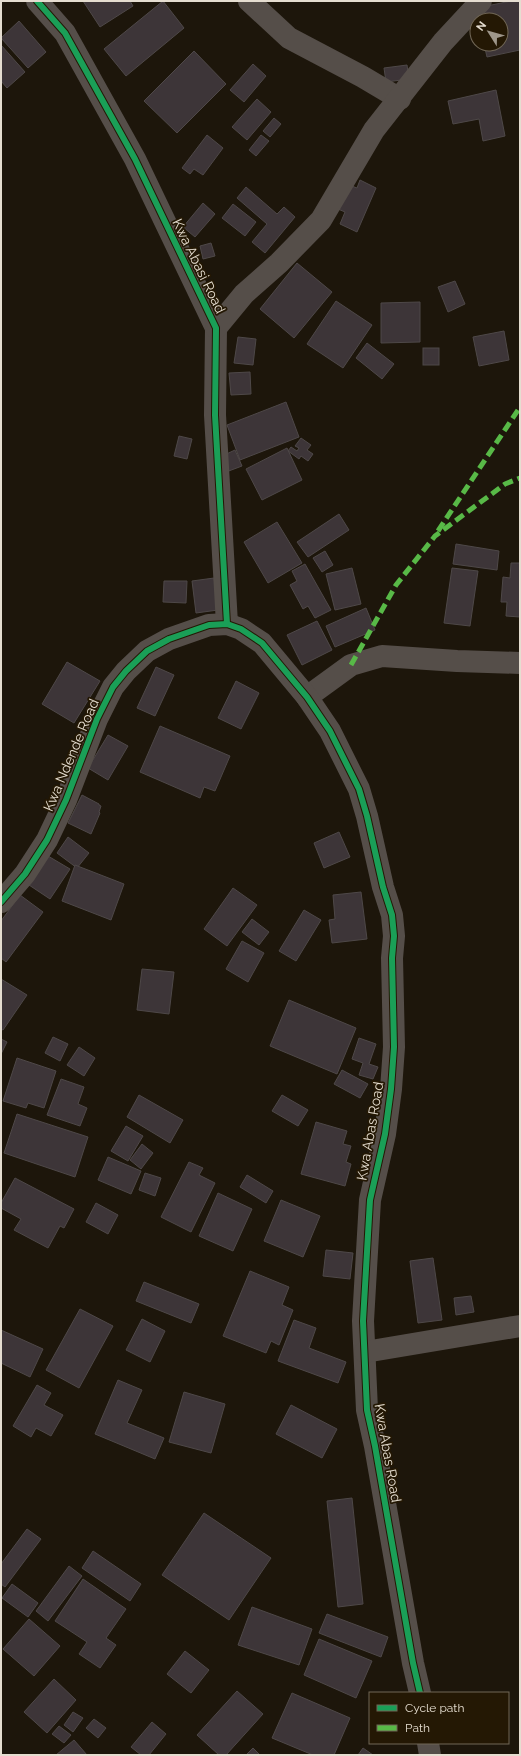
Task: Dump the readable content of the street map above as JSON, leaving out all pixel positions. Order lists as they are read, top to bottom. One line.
{"streets":{"street":["Kwa Abasi Road","Kwa Ndende Road","Kwa Abas Road"]},"crossings":[["Kwa Abasi Road","Kwa Ndende Road"],["Kwa Abasi Road","Kwa Abas Road"],["Kwa Ndende Road","Kwa Abas Road"]],"legend":["Cycle path","Path"],"north":"top left"}
